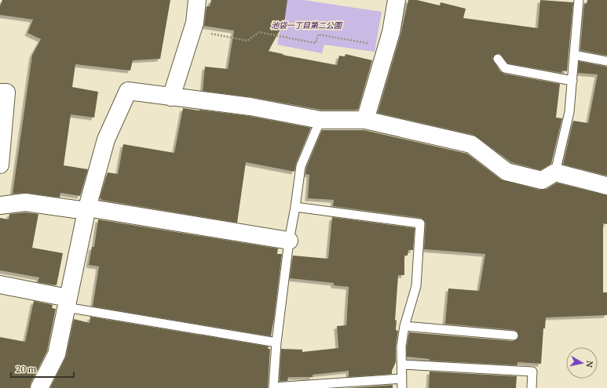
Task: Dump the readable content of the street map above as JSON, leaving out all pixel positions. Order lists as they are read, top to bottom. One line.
{"parks":["池袋一丁目第二公園"],"scale_bar":"20 m","north":"right"}
